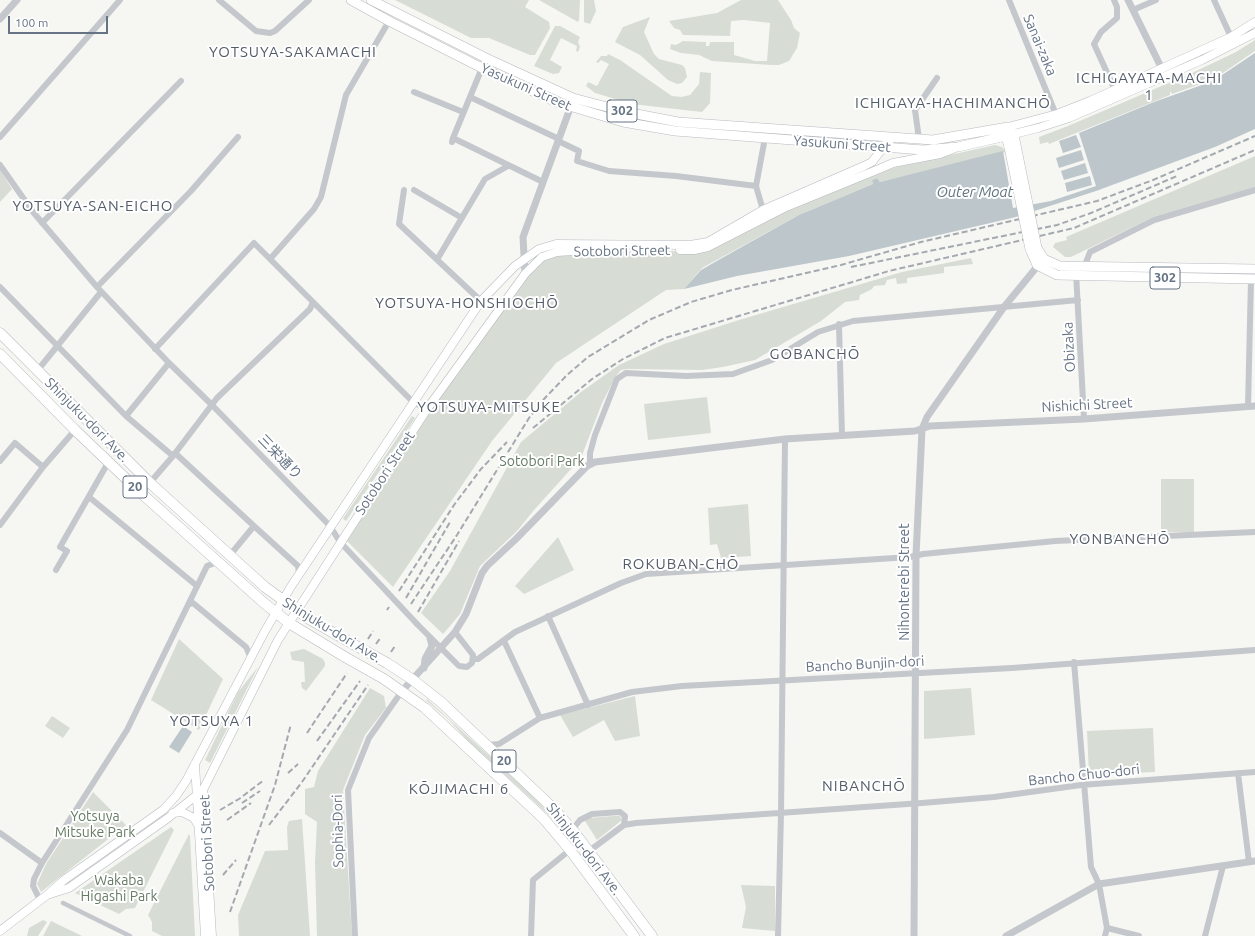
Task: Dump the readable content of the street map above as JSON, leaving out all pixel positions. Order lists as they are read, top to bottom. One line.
{"streets":{"highway":["Shinjuku-dori Ave.","20"],"main road":["Yasukuni Street","302","Sotobori Street"],"street":["Sanai-zaka","Obizaka","Nishichi Street","三栄通り","Nihonterebi Street","Bancho Bunjin-dori","Bancho Chuo-dori","Sophia-Dori"]},"crossings":[["Yasukuni Street","Sotobori Street"],["302","Obizaka"],["302","Nihonterebi Street"],["Sotobori Street","Shinjuku-dori Ave."],["Sotobori Street","三栄通り"],["Obizaka","Nishichi Street"],["Nishichi Street","Nihonterebi Street"],["Shinjuku-dori Ave.","Bancho Bunjin-dori"],["Shinjuku-dori Ave.","Sophia-Dori"],["Nihonterebi Street","Bancho Bunjin-dori"],["Nihonterebi Street","Bancho Chuo-dori"]],"districts":["YOTSUYA-SAKAMACHI","ICHIGAYATA-MACHI 1","ICHIGAYA-HACHIMANCHŌ","YOTSUYA-SAN-EICHO","YOTSUYA-HONSHIOCHŌ","GOBANCHŌ","YOTSUYA-MITSUKE","YONBANCHŌ","ROKUBAN-CHŌ","YOTSUYA 1","NIBANCHŌ","KŌJIMACHI 6"],"water":["Outer Moat"],"parks":["Sotobori Park","Yotsuya Mitsuke Park","Wakaba Higashi Park"],"scale_bar":"100 m"}
